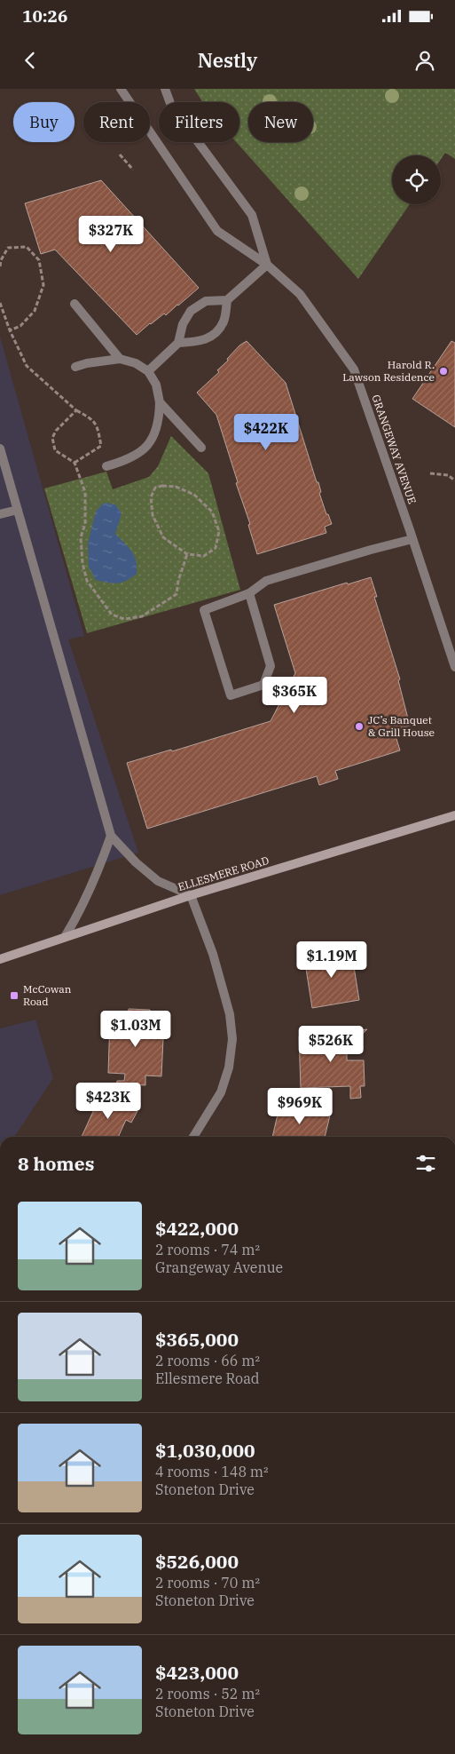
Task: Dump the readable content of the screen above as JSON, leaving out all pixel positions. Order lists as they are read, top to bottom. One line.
{"streets":{"main road":["ELLESMERE ROAD"],"street":["GRANGEWAY AVENUE"]},"places":{"other":["Harold R. Lawson Residence","JC’s Banquet & Grill House"],"transit":["McCowan Road"]},"page":{"status":"10:26","header":"Nestly","chip":["Buy","Rent","Filters","New"],"price":["$327K","$422K","$365K","$1.19M","$1.03M","$526K","$423K","$969K"],"heading":"8 homes","list":[{"name":"$422,000","note":"2 rooms · 74 m² · Grangeway Avenue"},{"name":"$365,000","note":"2 rooms · 66 m² · Ellesmere Road"},{"name":"$1,030,000","note":"4 rooms · 148 m² · Stoneton Drive"},{"name":"$526,000","note":"2 rooms · 70 m² · Stoneton Drive"},{"name":"$423,000","note":"2 rooms · 52 m² · Stoneton Drive"}]}}
